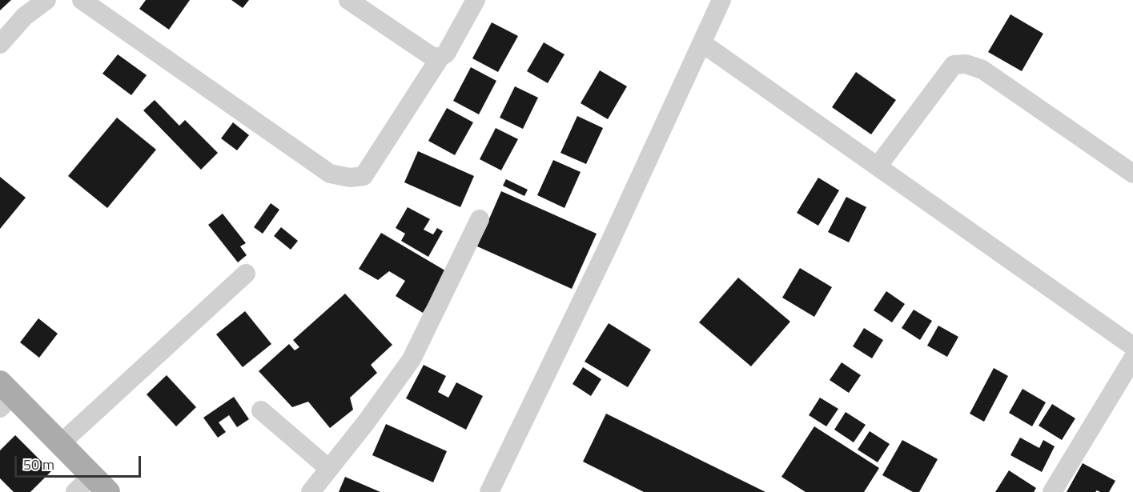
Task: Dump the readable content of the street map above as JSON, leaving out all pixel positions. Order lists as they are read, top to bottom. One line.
{"scale_bar":"50 m"}
